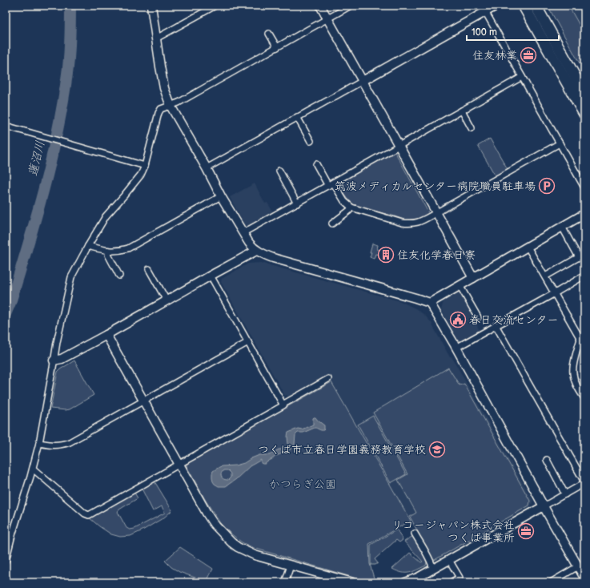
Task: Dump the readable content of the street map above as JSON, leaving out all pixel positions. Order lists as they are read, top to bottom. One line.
{"water":["蓮沼川"],"parks":["かつらぎ公園"],"places":{"office":["住友林業","リコージャパン株式会社 つくば事業所"],"parking":["筑波メディカルセンター病院職員駐車場"],"building":["住友化学春日寮"],"public building":["春日交流センター"],"school or university":["つくば市立春日学園義務教育学校"]},"scale_bar":"100 m"}
